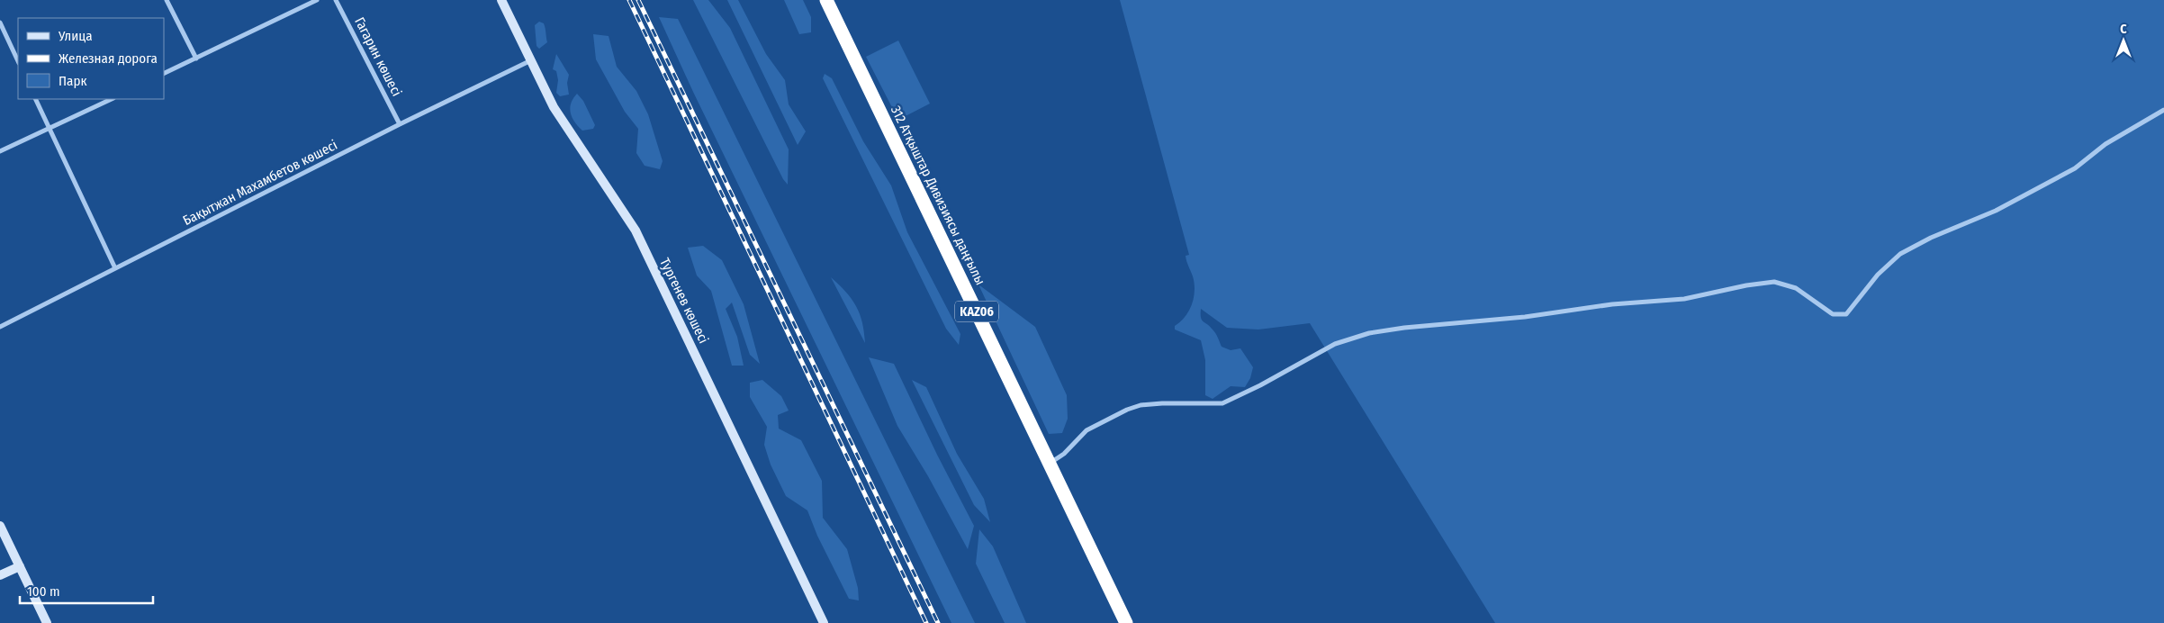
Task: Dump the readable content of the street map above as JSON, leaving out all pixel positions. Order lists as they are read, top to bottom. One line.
{"streets":{"highway":["312 Атқыштар Дивизиясы даңғылы","KАZ06"],"main road":["Тургенев көшесі"],"street":["Гагарин көшесі","Бақытжан Махамбетов көшесі"]},"crossings":[["Гагарин көшесі","Бақытжан Махамбетов көшесі"],["Бақытжан Махамбетов көшесі","Тургенев көшесі"]],"legend":["Улица","Железная дорога","Парк"],"scale_bar":"100 m","north":"top"}
